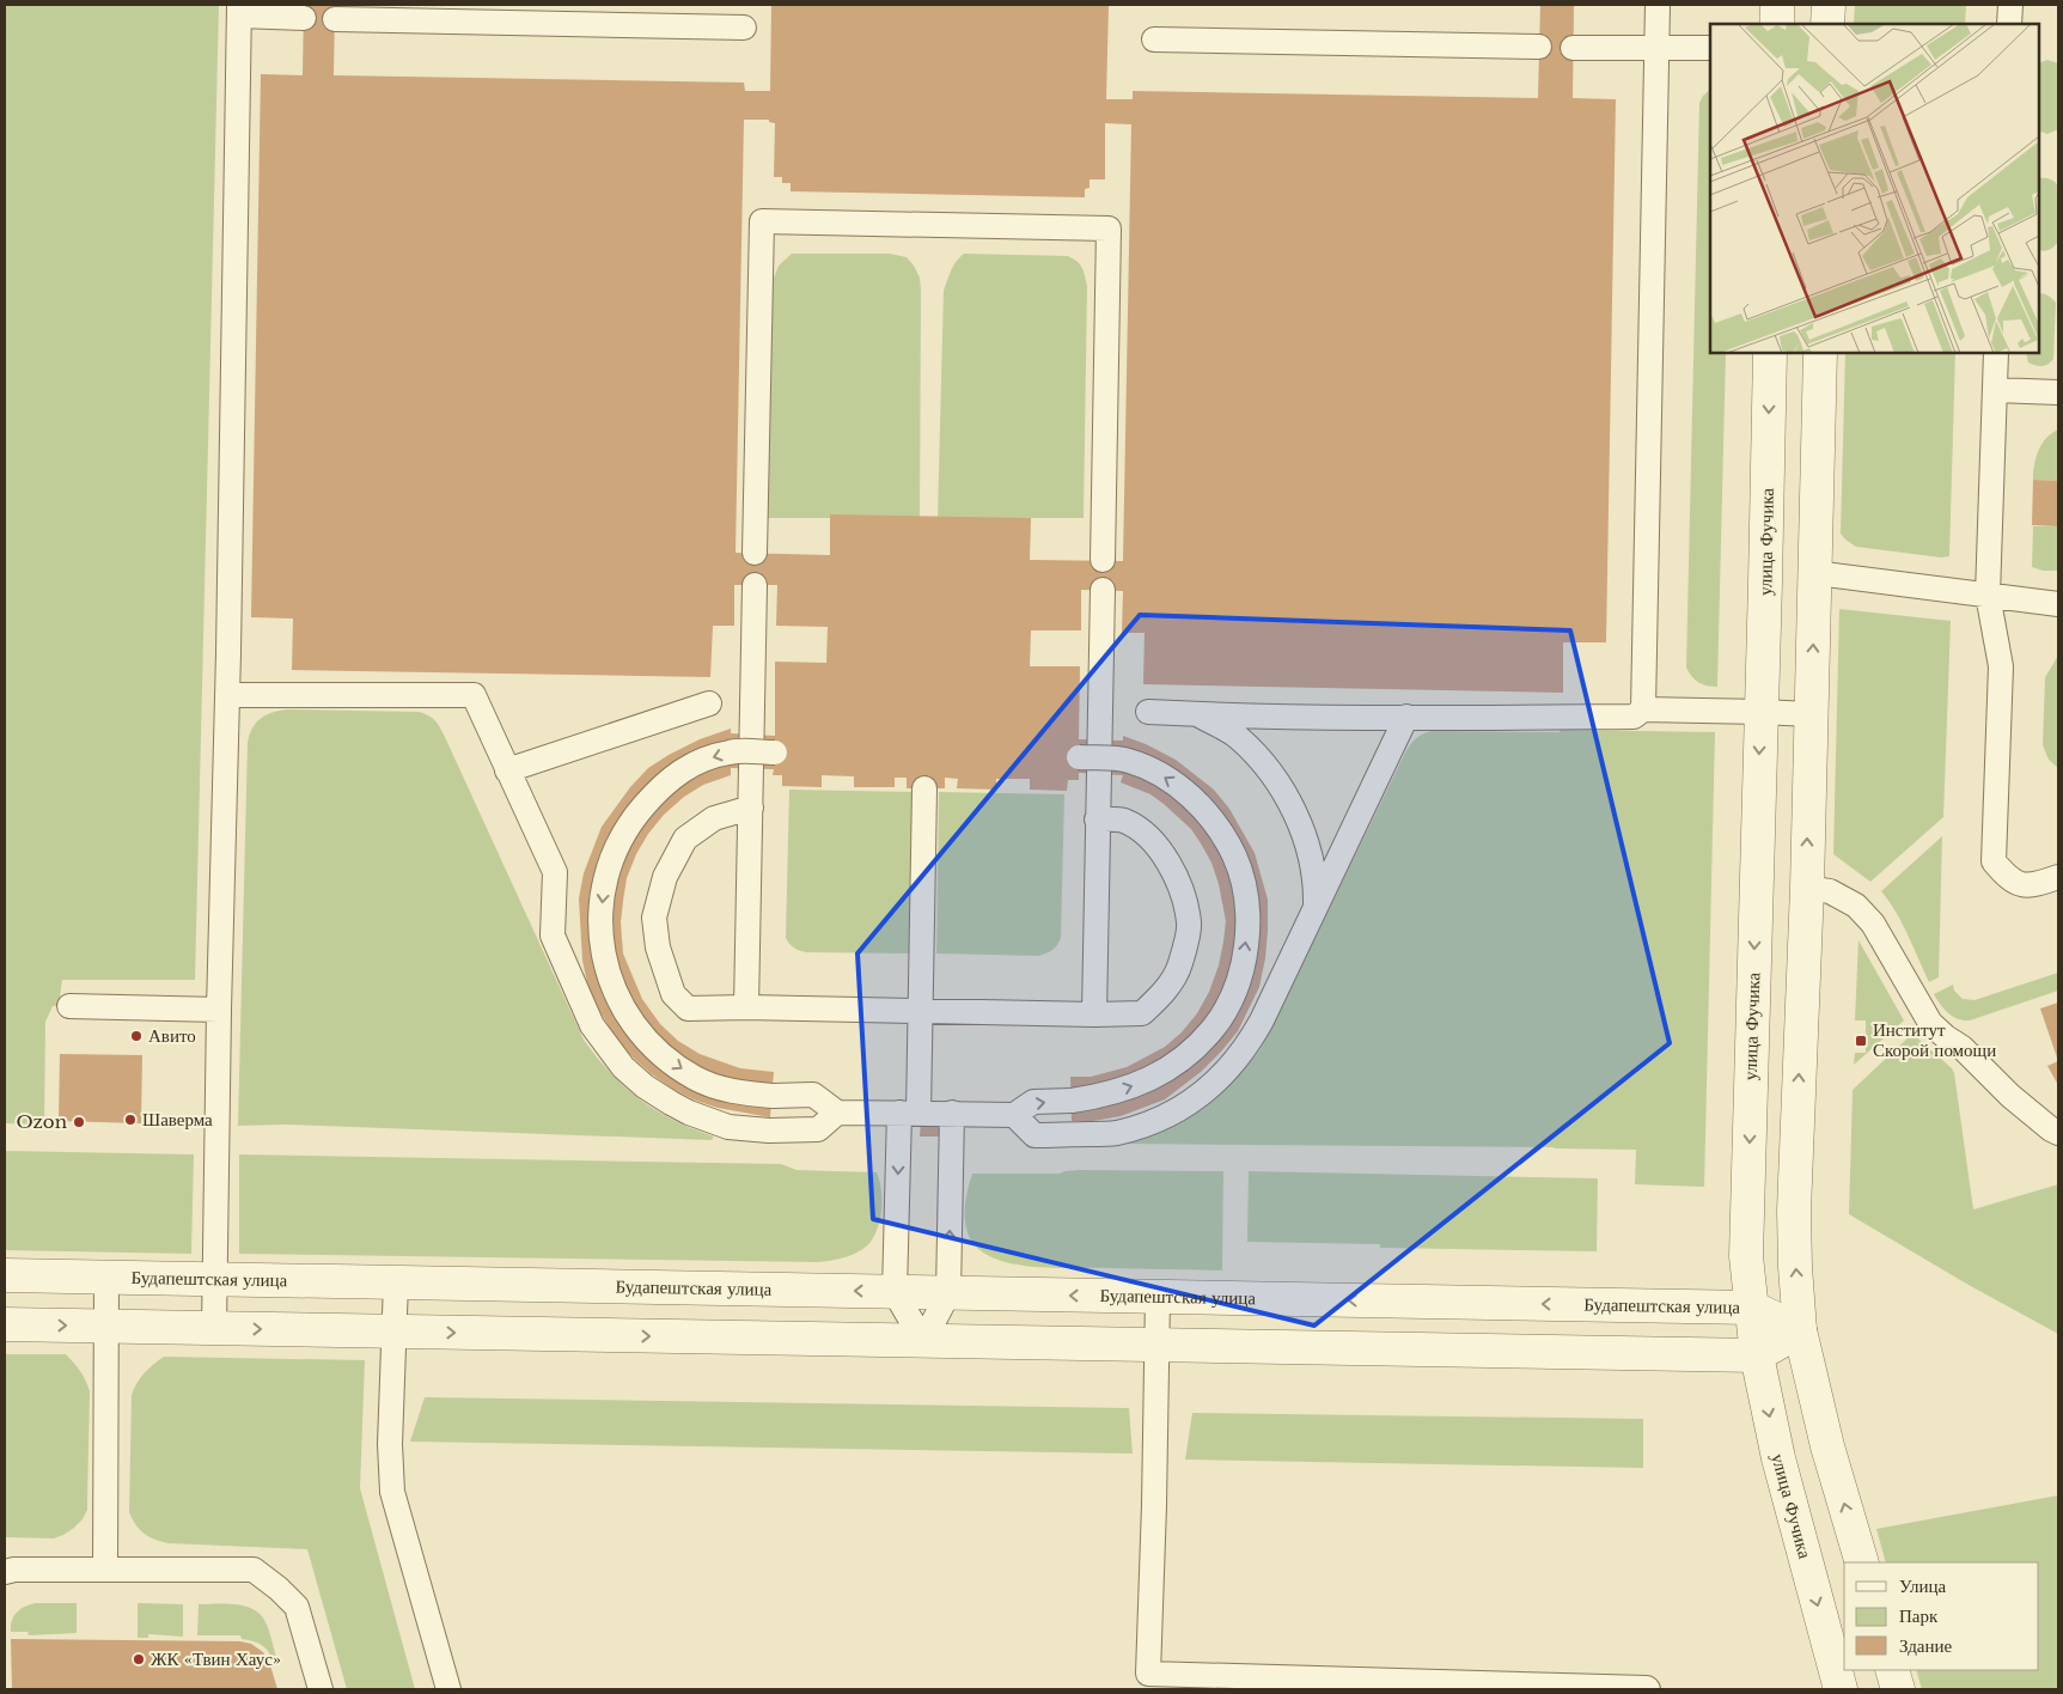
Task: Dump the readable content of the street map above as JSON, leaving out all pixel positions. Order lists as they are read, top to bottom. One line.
{"streets":{"street":["улица Фучика","Будапештская улица"]},"crossings":[["улица Фучика","Будапештская улица"]],"places":{"other":["Авито","Шаверма","Ozon","ЖК «Твин Хаус»"],"transit":["Институт Скорой помощи"]},"legend":["Улица","Парк","Здание"]}
